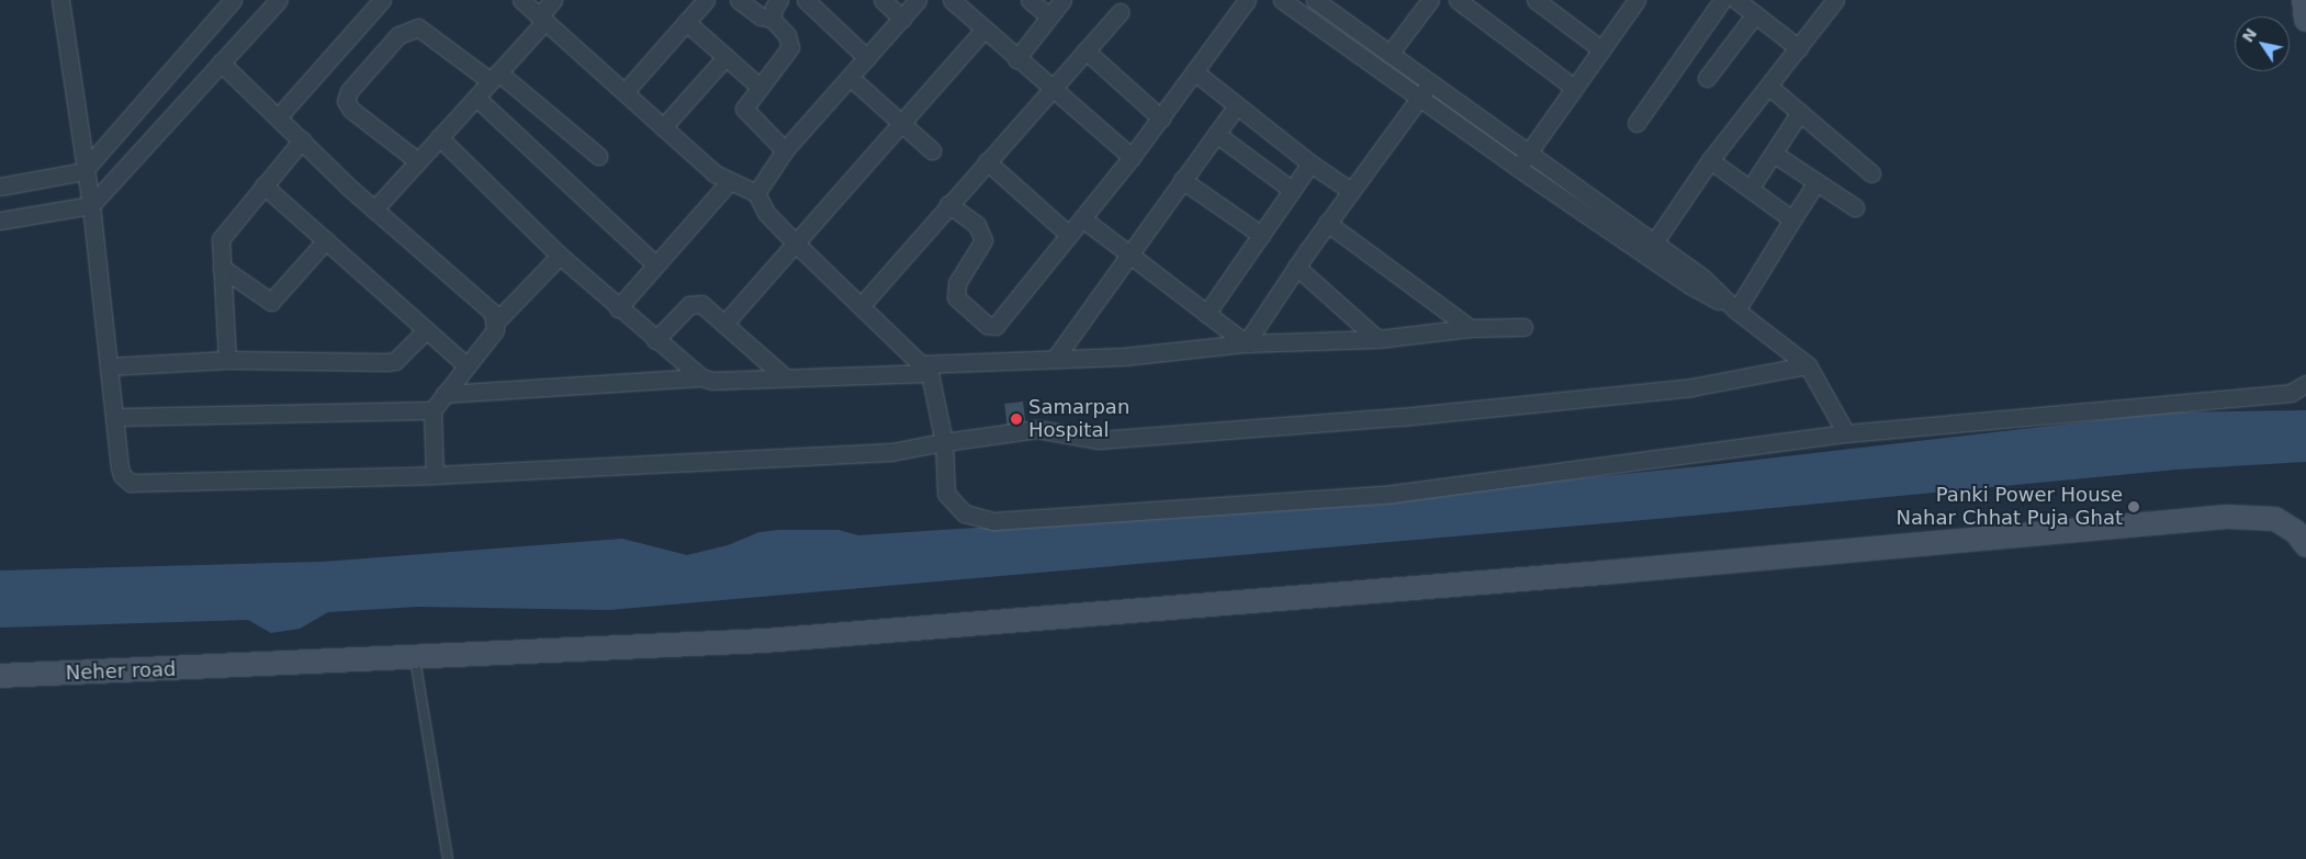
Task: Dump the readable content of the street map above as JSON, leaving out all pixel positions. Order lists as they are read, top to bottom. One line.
{"streets":{"street":["Neher road"]},"places":["Samarpan Hospital","Panki Power House Nahar Chhat Puja Ghat"],"north":"top left"}
